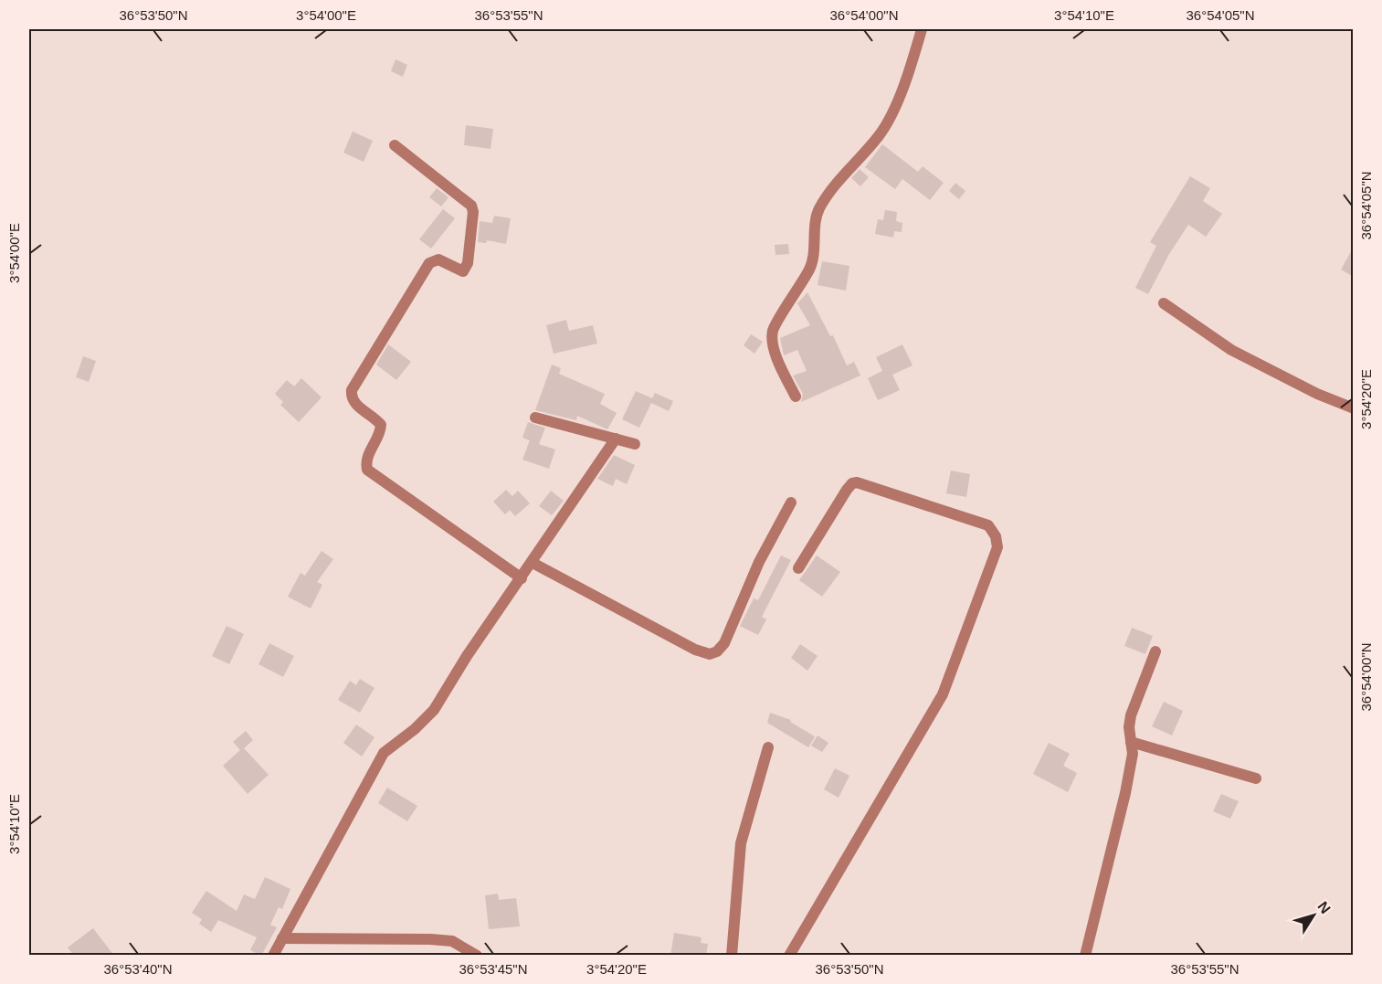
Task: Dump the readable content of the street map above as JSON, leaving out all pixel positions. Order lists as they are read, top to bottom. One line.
{"north":"top right","coordinates":["36°53'50\"N","3°54'00\"E","36°53'55\"N","36°54'00\"N","3°54'10\"E","36°54'05\"N","3°54'20\"E","36°53'40\"N","36°53'45\"N"]}
